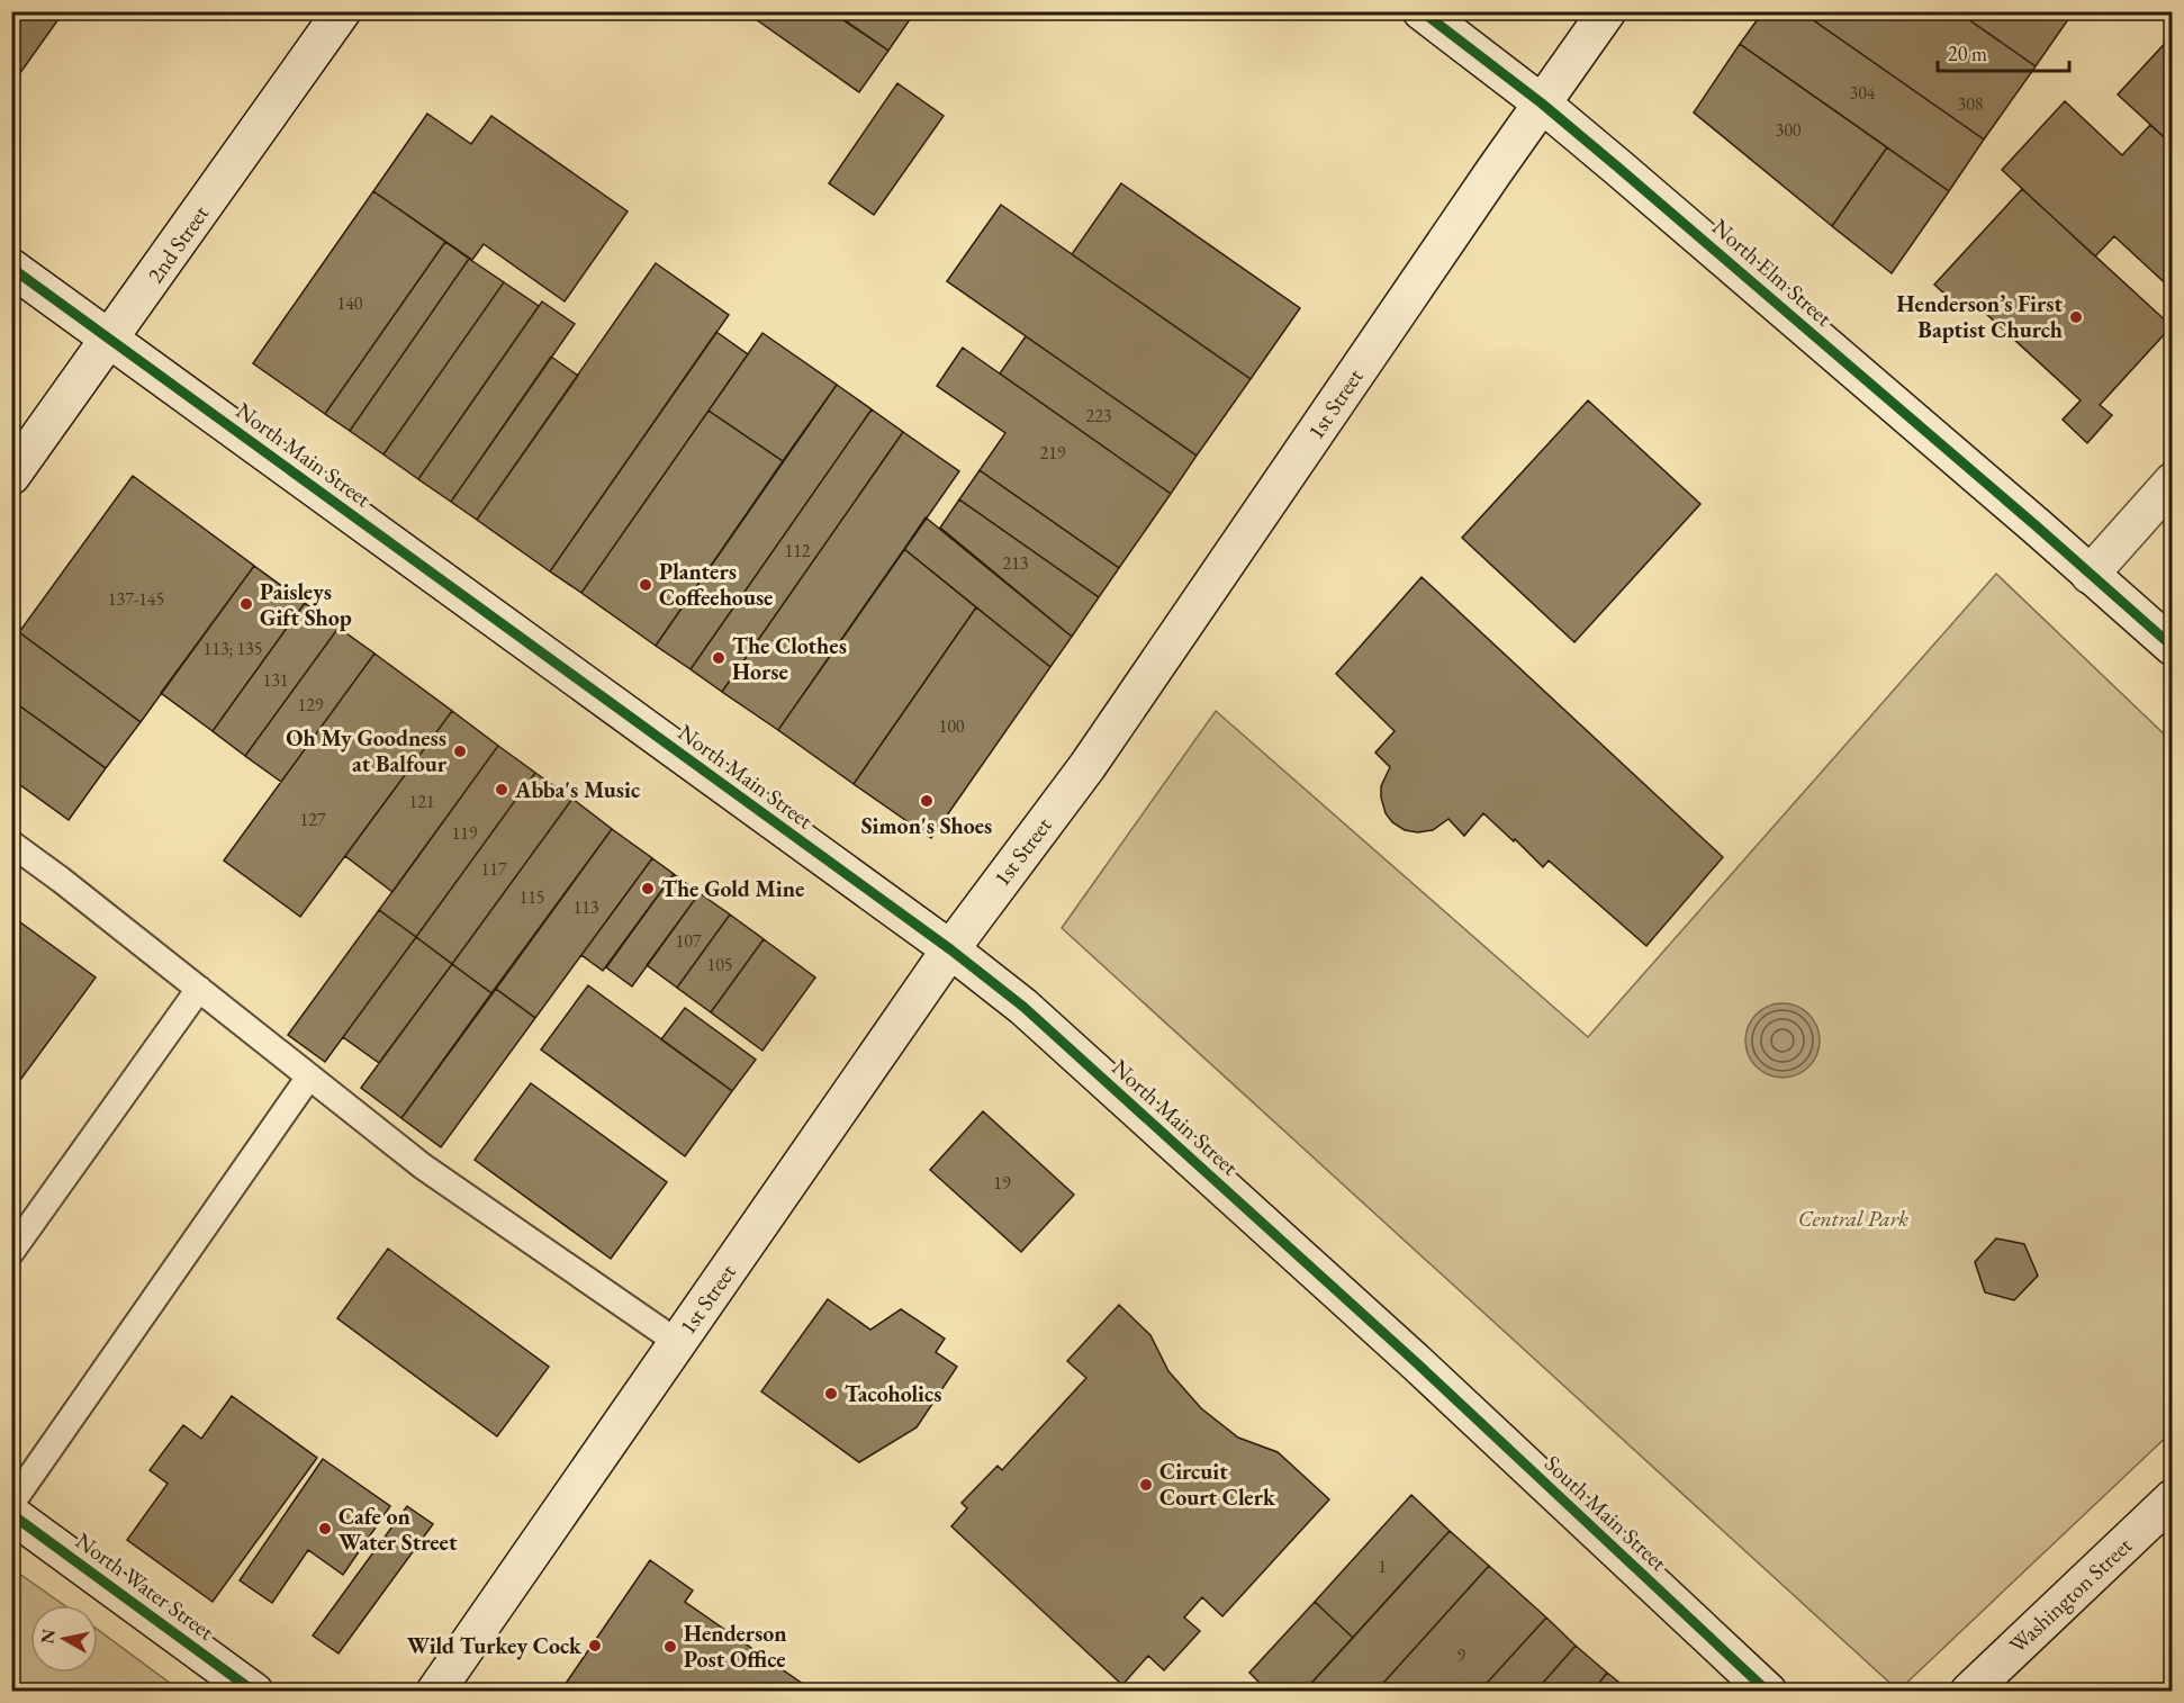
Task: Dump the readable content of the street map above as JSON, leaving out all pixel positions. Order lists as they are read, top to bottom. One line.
{"streets":{"street":["2nd Street","North Elm Street","1st Street","North Main Street","South Main Street","North Water Street","Washington Street"]},"crossings":[["2nd Street","North Main Street"],["North Elm Street","1st Street"],["1st Street","North Main Street"],["North Main Street","South Main Street"]],"parks":["Central Park"],"places":["Henderson’s First Baptist Church","Planters Coffeehouse","Paisleys Gift Shop","The Clothes Horse","Oh My Goodness at Balfour","Abba's Music","Simon's Shoes","The Gold Mine","Tacoholics","Circuit Court Clerk","Cafe on Water Street","Wild Turkey Cock","Henderson Post Office"],"house_numbers":["304","308","300","140","223","219","112","213","137-145","113; 135","131","129","100","121","127","119","117","115","113","107","105","19","1","9"],"scale_bar":"20 m","north":"left"}
